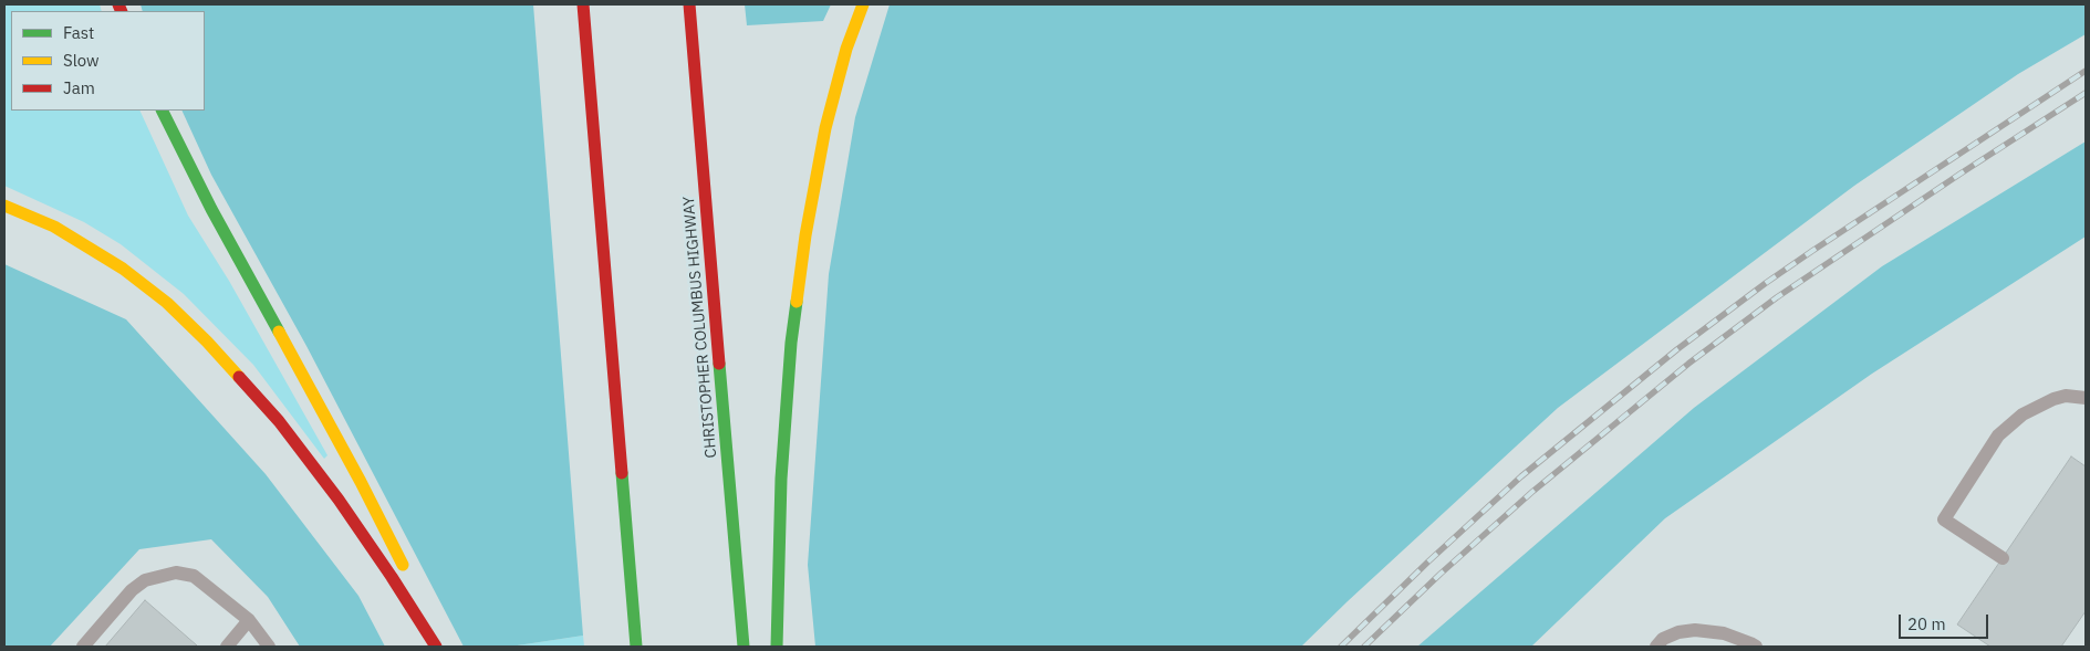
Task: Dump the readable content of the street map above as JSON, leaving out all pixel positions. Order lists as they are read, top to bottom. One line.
{"streets":{"highway":["CHRISTOPHER COLUMBUS HIGHWAY"]},"legend":["Fast","Slow","Jam"],"scale_bar":"20 m"}
